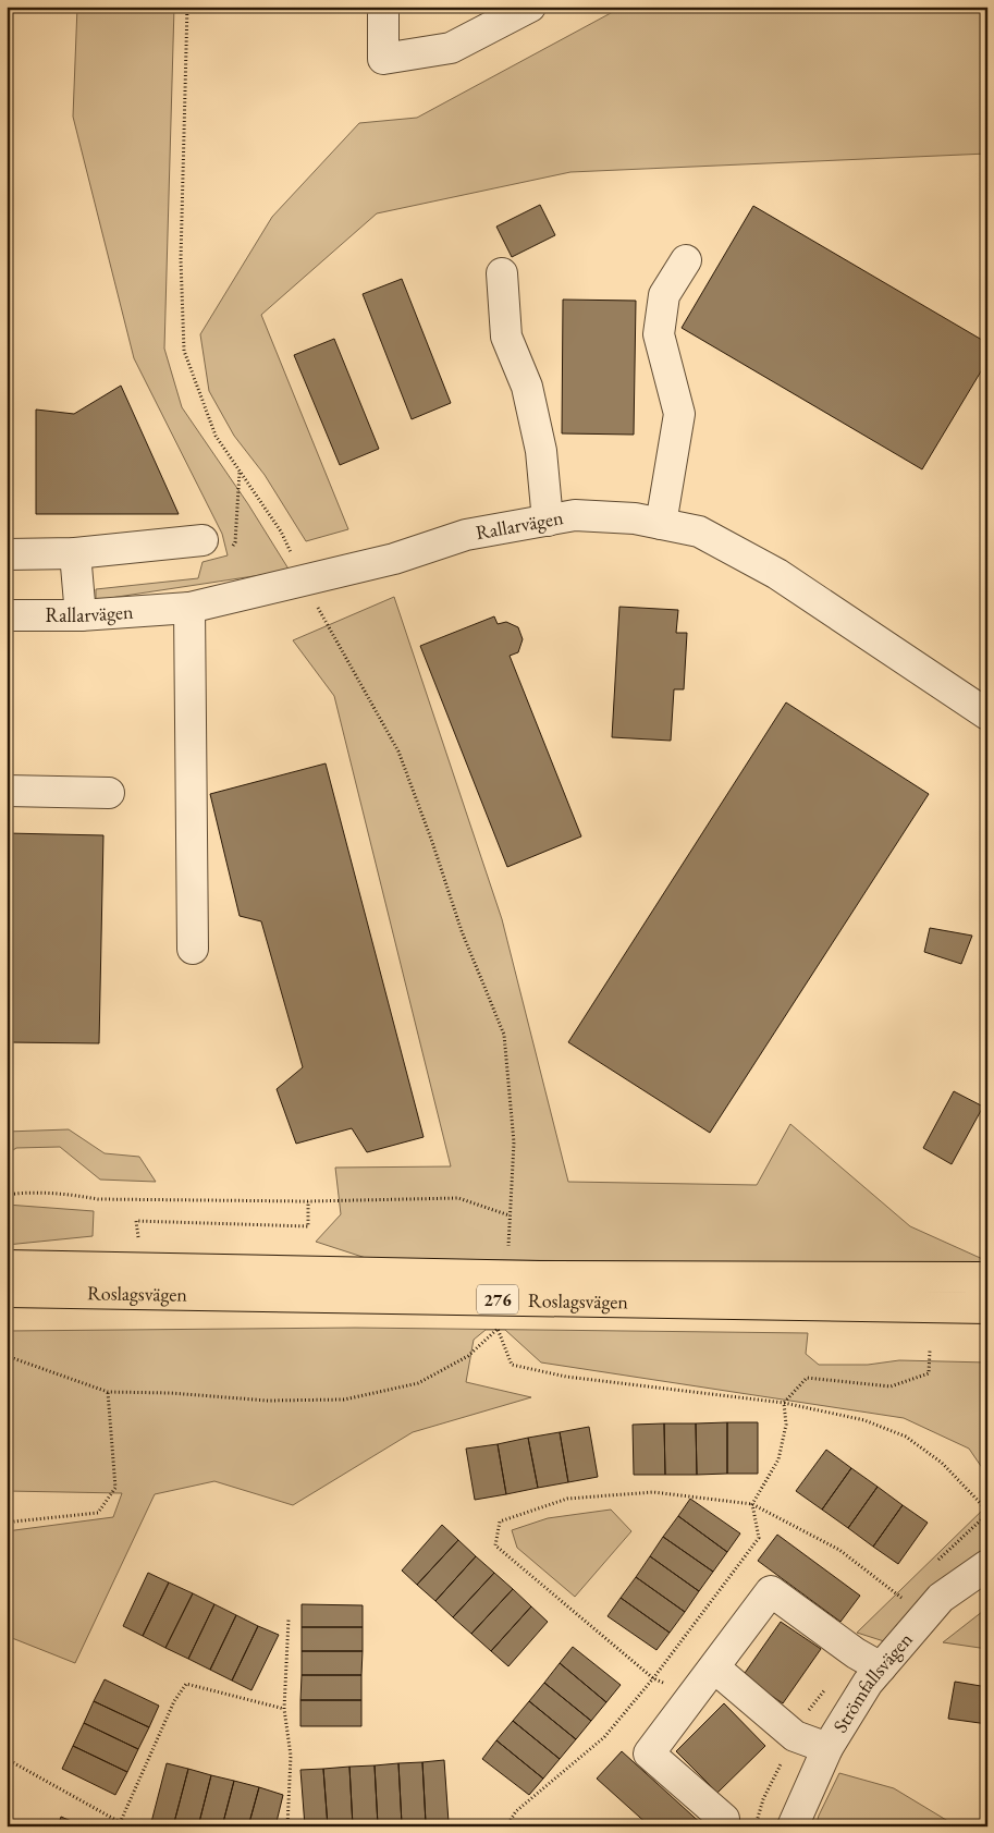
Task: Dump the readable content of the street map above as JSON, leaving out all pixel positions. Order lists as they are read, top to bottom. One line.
{"streets":{"main road":["Roslagsvägen","276"],"street":["Rallarvägen","Strömfallsvägen"]}}
